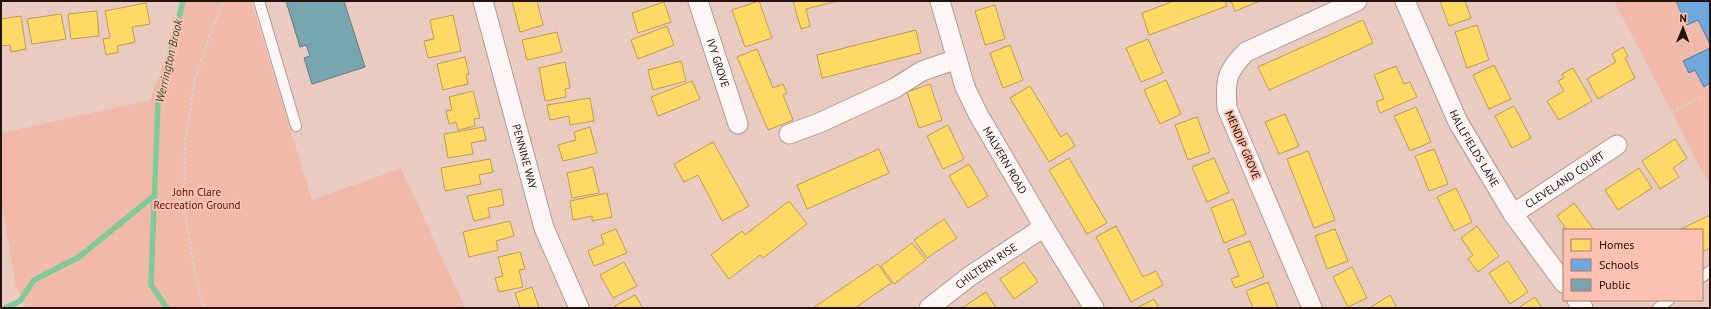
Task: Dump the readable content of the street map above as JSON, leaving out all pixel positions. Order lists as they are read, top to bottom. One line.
{"streets":{"street":["IVY GROVE","MENDIP GROVE","HALLFIELDS LANE","PENNINE WAY","MALVERN ROAD","CLEVELAND COURT","CHILTERN RISE"]},"crossings":[["HALLFIELDS LANE","CLEVELAND COURT"],["MALVERN ROAD","CHILTERN RISE"]],"water":["Werrington Brook"],"parks":["John Clare Recreation Ground"],"legend":["Homes","Schools","Public"],"north":"top"}
